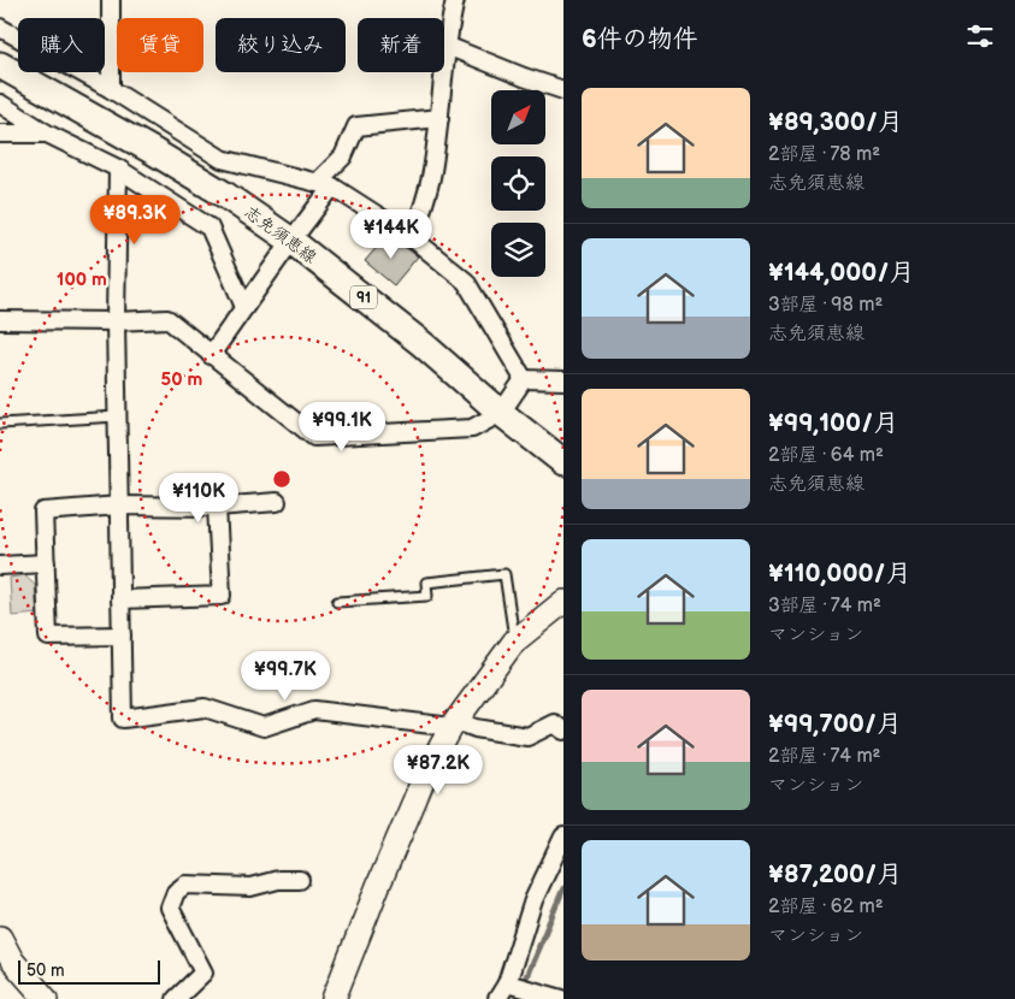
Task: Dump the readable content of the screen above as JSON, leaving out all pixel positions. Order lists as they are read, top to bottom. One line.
{"streets":{"main road":["志免須恵線","91"]},"scale_bar":"50 m","north":"top right","page":{"heading":"6件の物件","chip":["購入","賃貸","絞り込み","新着"],"list":[{"name":"¥89,300/月","note":"2部屋 · 78 m² · 志免須恵線"},{"name":"¥144,000/月","note":"3部屋 · 98 m² · 志免須恵線"},{"name":"¥99,100/月","note":"2部屋 · 64 m² · 志免須恵線"},{"name":"¥110,000/月","note":"3部屋 · 74 m² · マンション"},{"name":"¥99,700/月","note":"2部屋 · 74 m² · マンション"},{"name":"¥87,200/月","note":"2部屋 · 62 m² · マンション"}],"price":["¥89.3K","¥144K","¥99.1K","¥110K","¥99.7K","¥87.2K"],"scale":"50 m"},"rings":["100 m","50 m"]}
